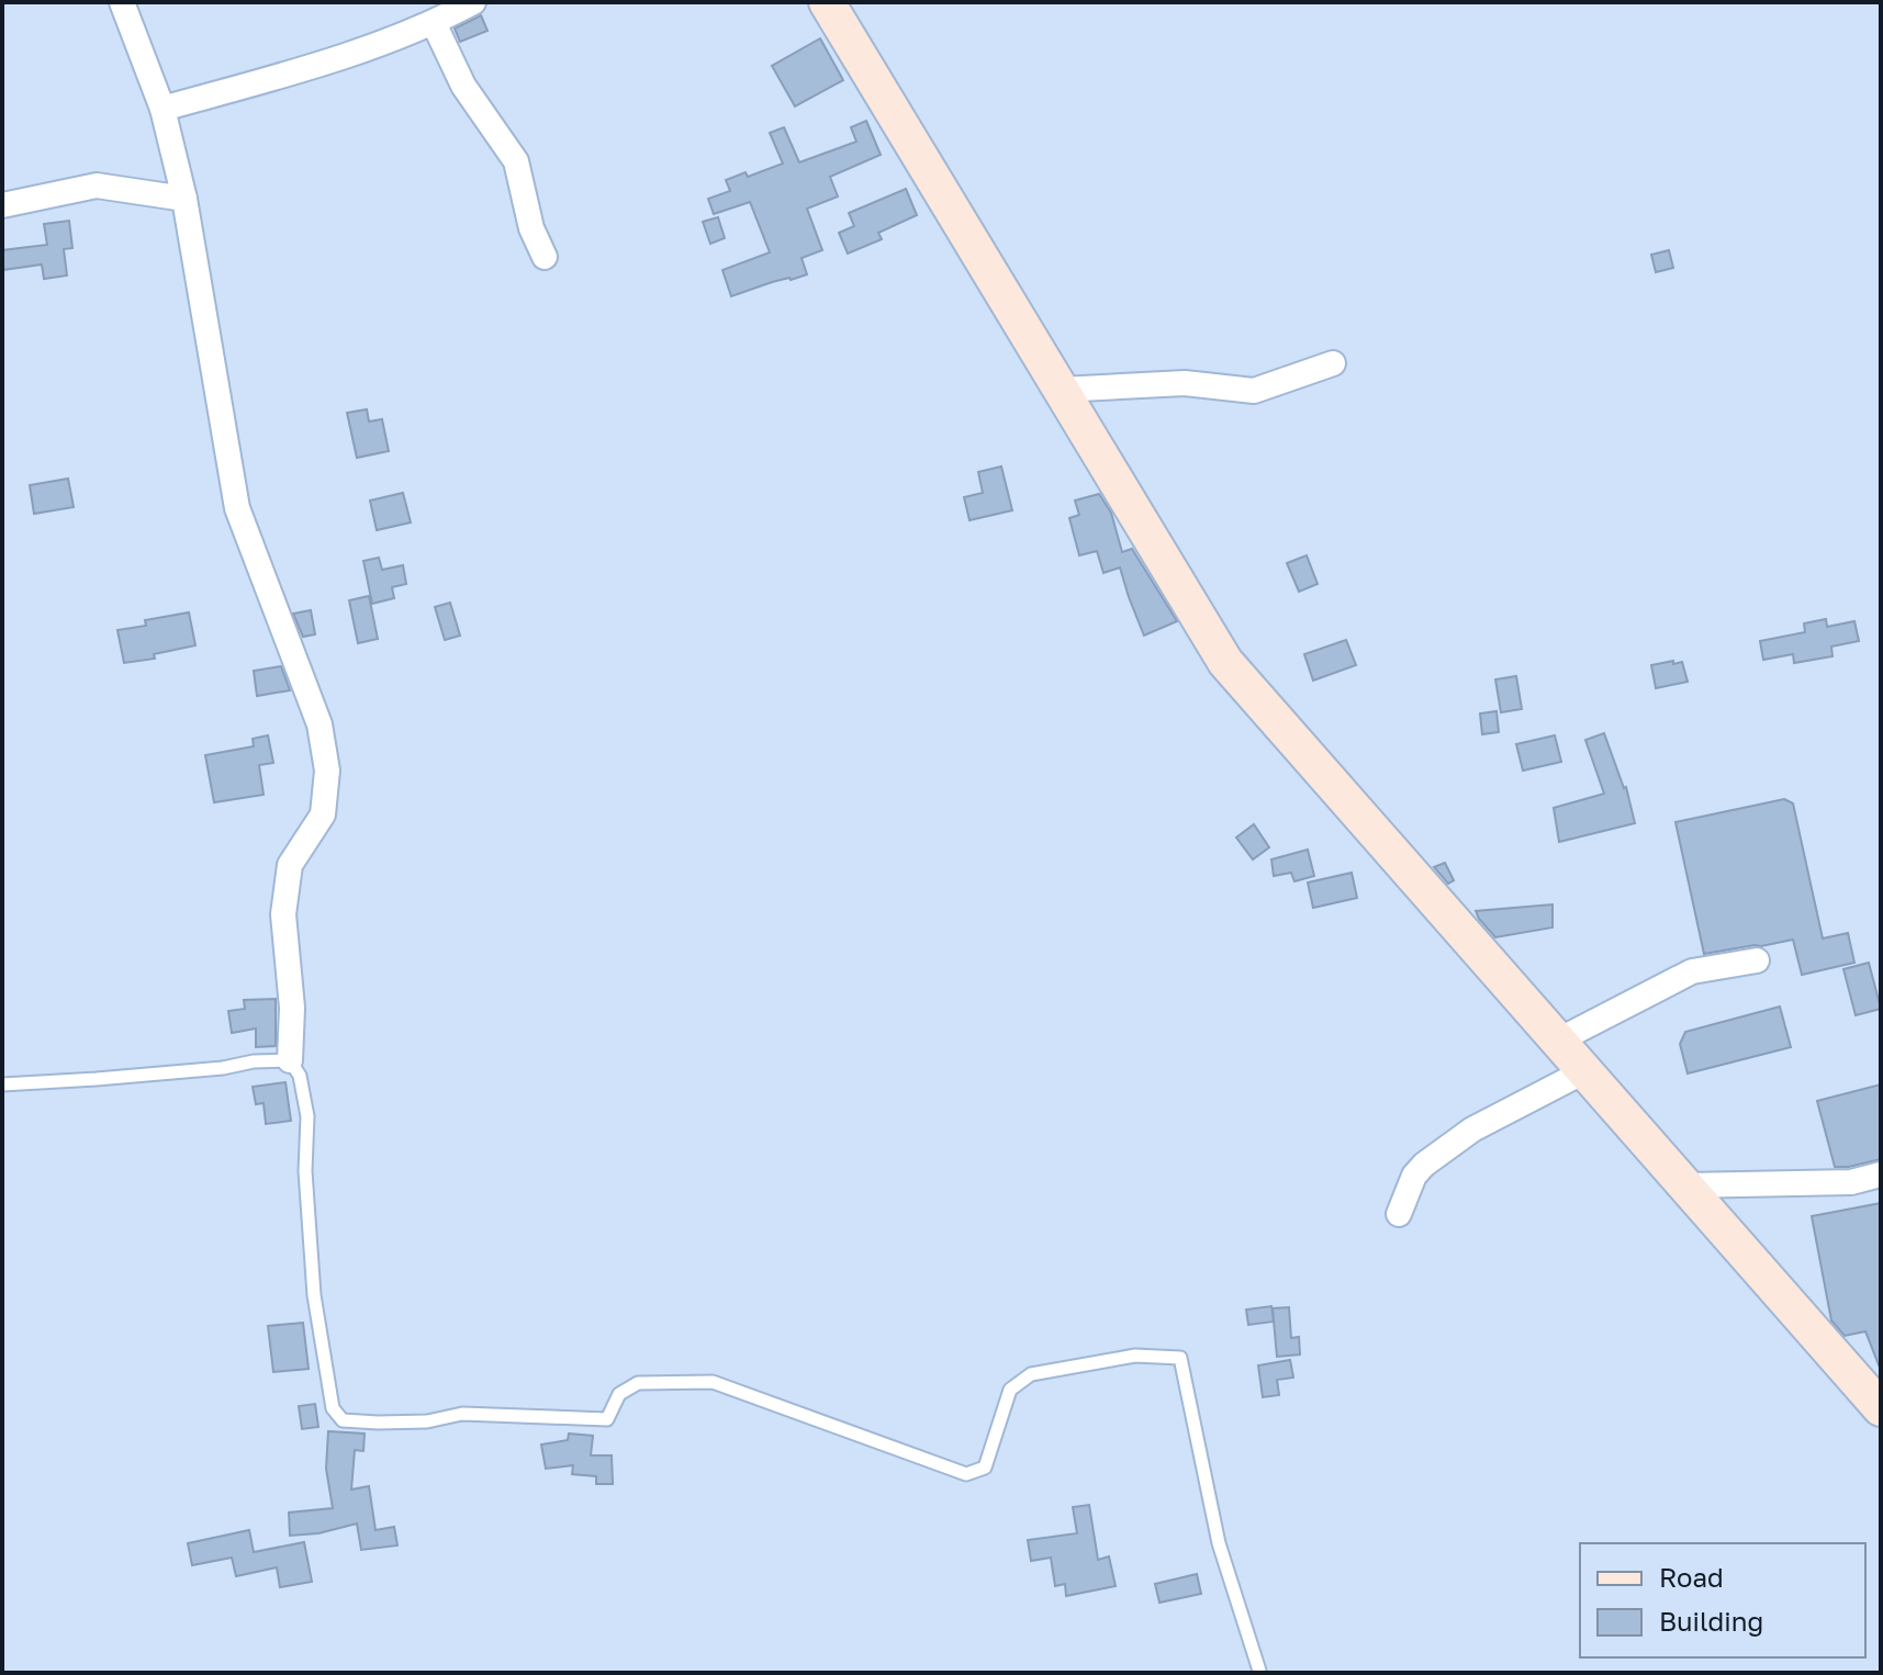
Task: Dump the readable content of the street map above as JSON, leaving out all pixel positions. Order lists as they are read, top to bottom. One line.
{"legend":["Road","Building"]}
